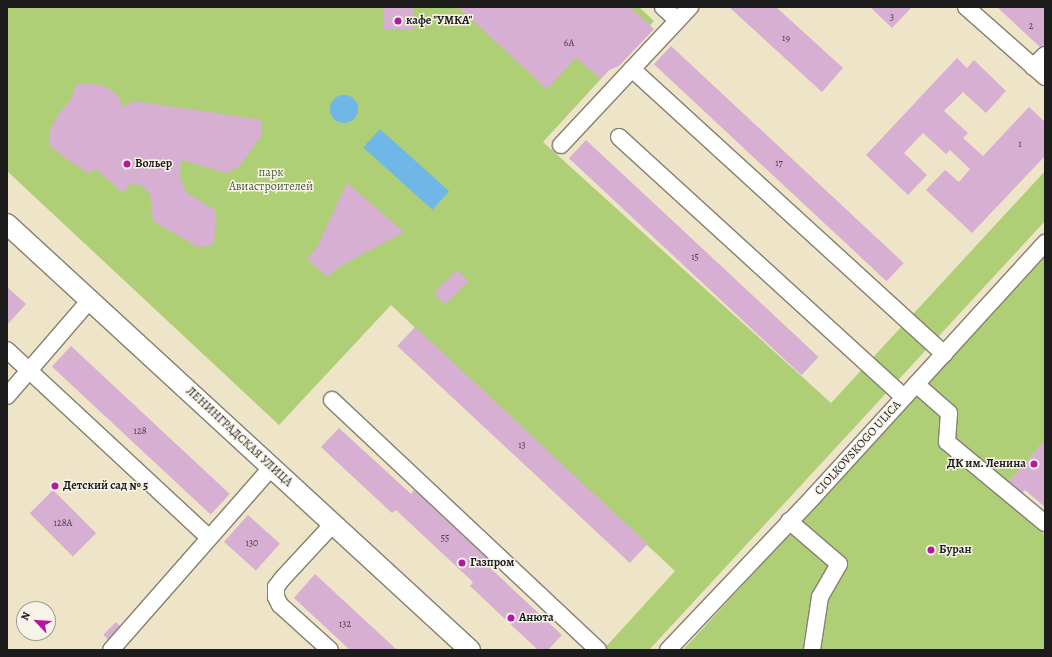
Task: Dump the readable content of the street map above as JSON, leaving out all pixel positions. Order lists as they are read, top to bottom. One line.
{"streets":{"main road":["ЛЕНИНГРАДСКАЯ УЛИЦА"],"street":["CIOLKOVSKOGO ULICA"]},"parks":["парк Авиастроителей"],"places":["кафе \"УМКА\"","Вольер","ДК им. Ленина","Детский сад № 5","Буран","Газпром","Анюта"],"house_numbers":["3","2","19","6А","1","17","15","128","13","128А","55","130","132"],"north":"top left"}
